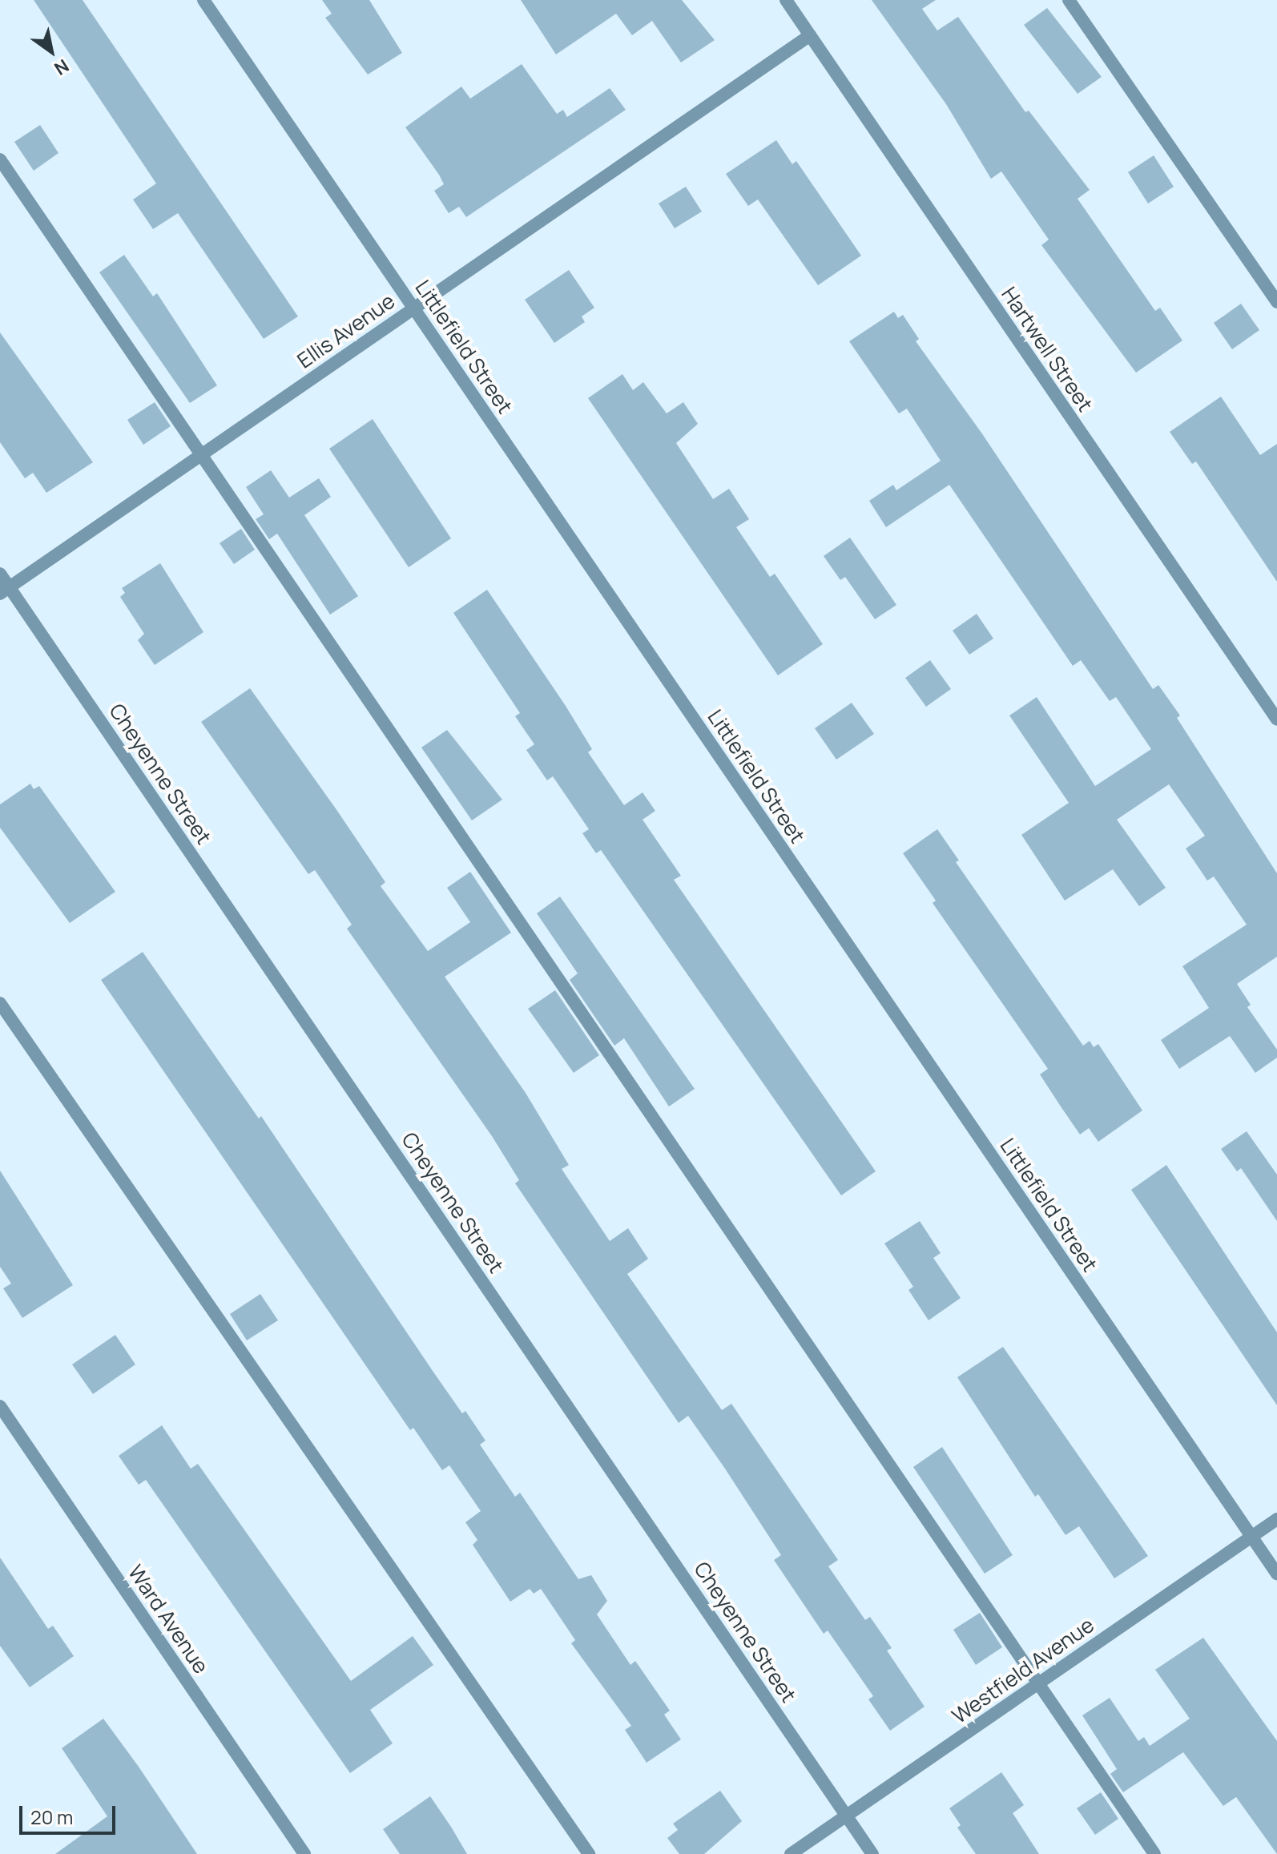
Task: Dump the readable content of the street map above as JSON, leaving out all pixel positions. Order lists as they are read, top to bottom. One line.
{"streets":{"street":["Ellis Avenue","Littlefield Street","Hartwell Street","Cheyenne Street","Ward Avenue","Westfield Avenue"]},"crossings":[["Ellis Avenue","Littlefield Street"],["Ellis Avenue","Hartwell Street"],["Ellis Avenue","Cheyenne Street"],["Littlefield Street","Westfield Avenue"],["Cheyenne Street","Westfield Avenue"]],"scale_bar":"20 m","north":"bottom right"}
